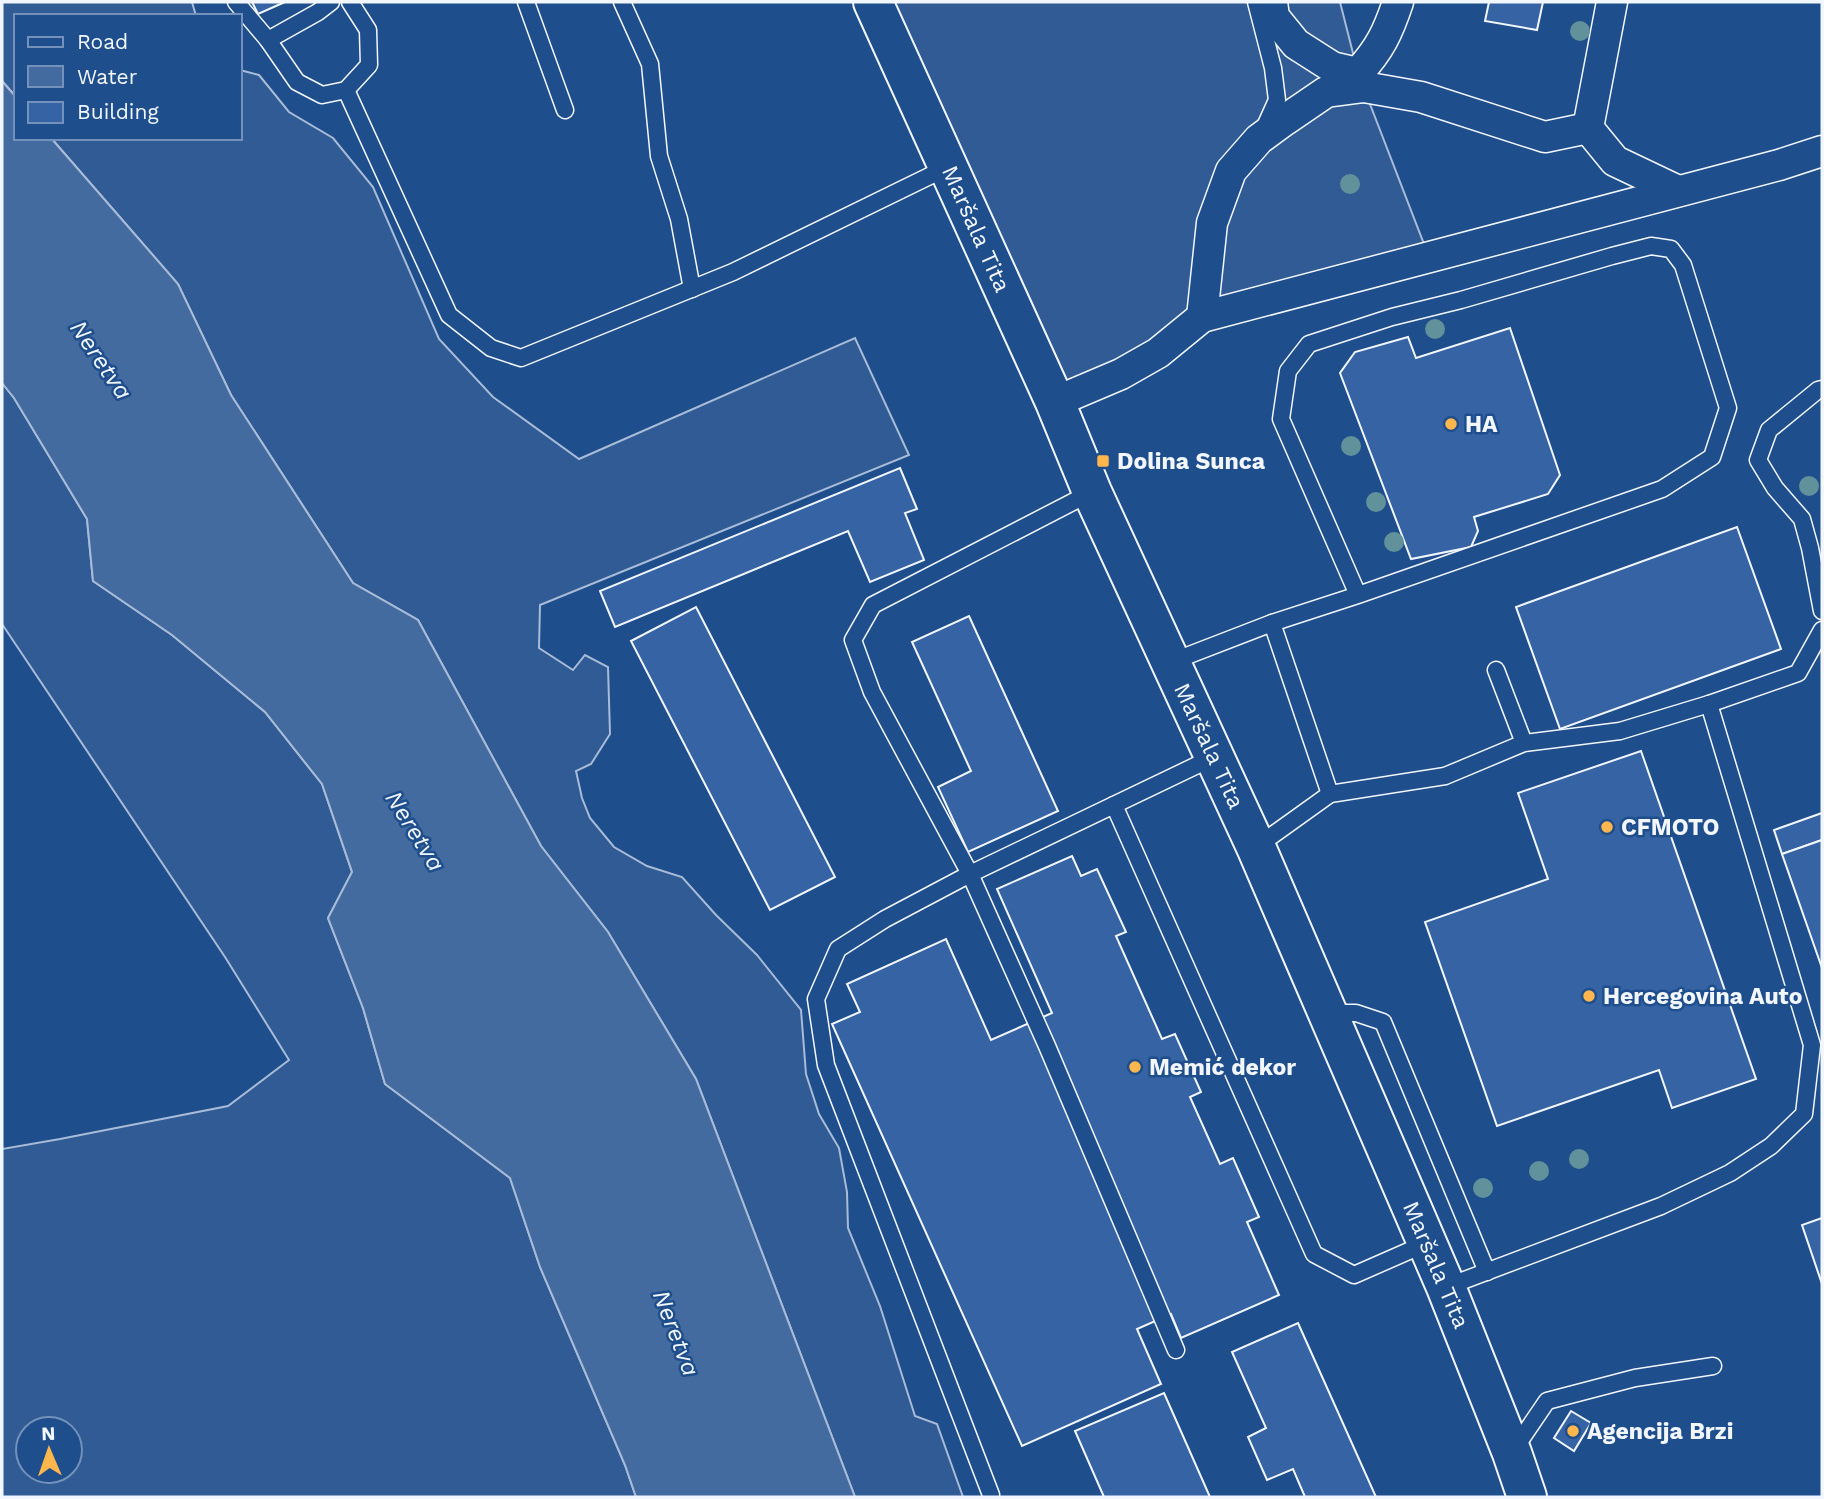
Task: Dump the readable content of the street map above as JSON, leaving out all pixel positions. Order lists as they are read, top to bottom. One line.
{"streets":{"street":["Maršala Tita"]},"water":["Neretva"],"places":{"other":["HA","CFMOTO","Hercegovina Auto","Memić dekor","Agencija Brzi"],"transit":["Dolina Sunca"]},"legend":["Road","Water","Building"],"north":"top"}
